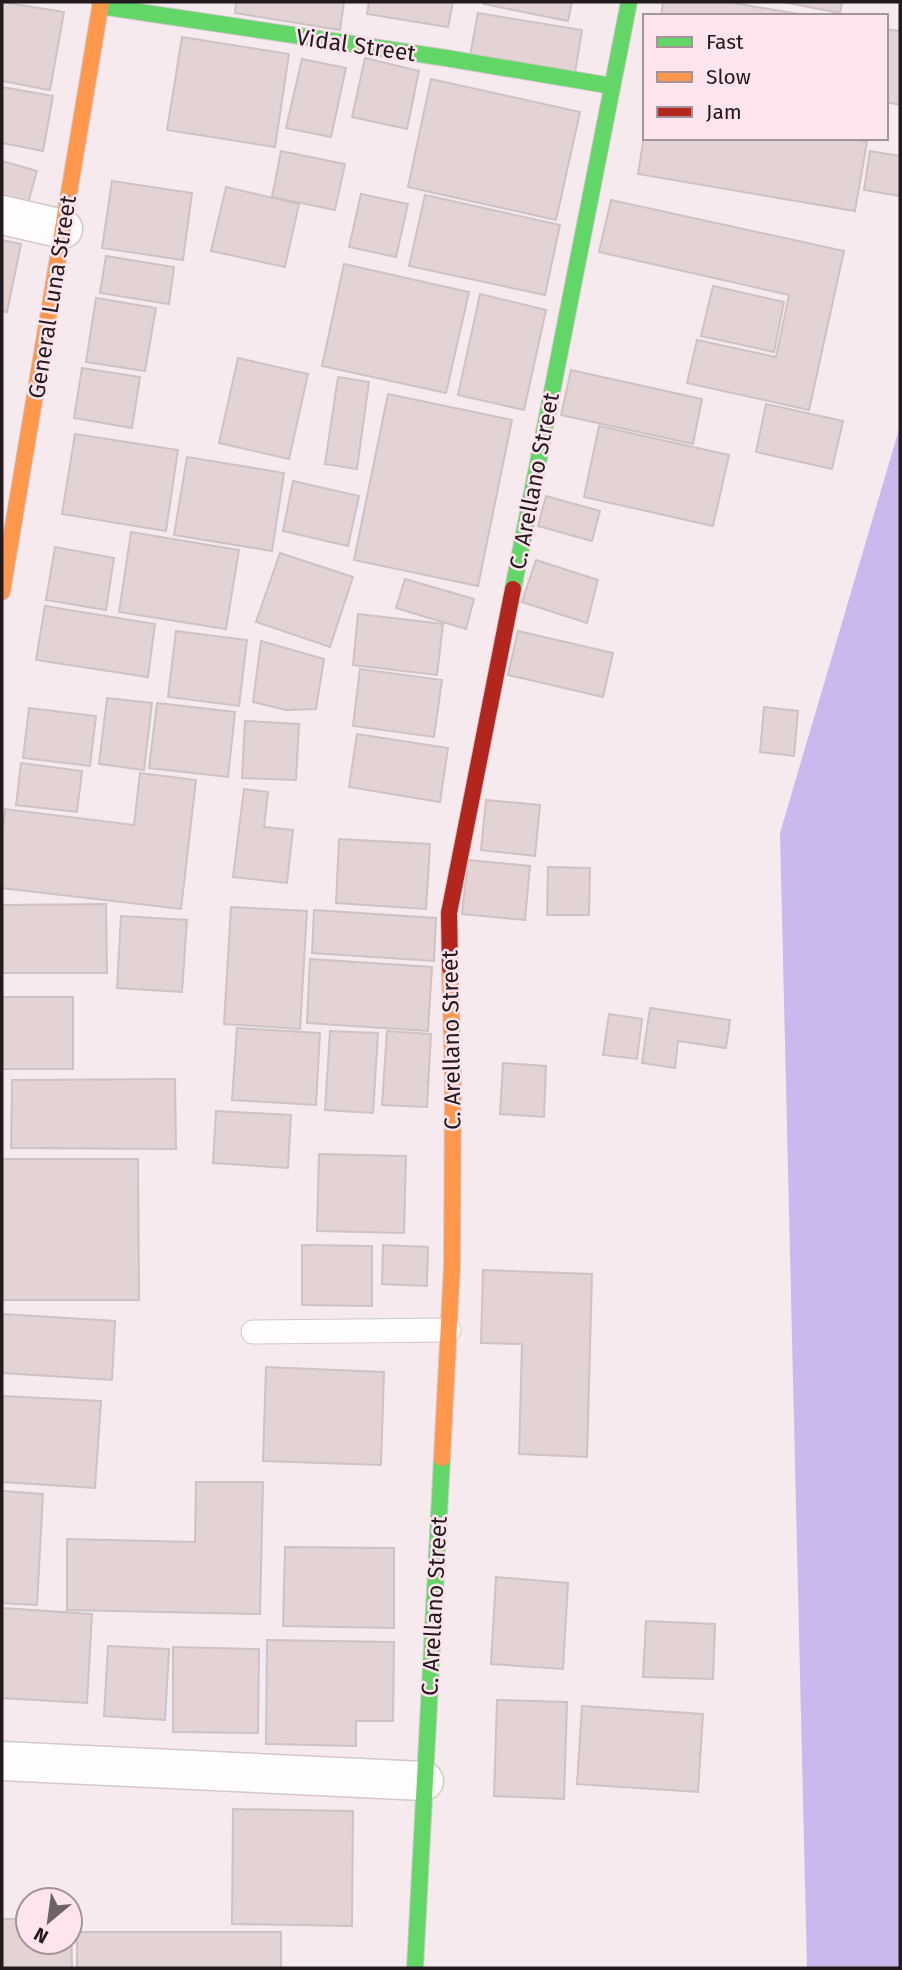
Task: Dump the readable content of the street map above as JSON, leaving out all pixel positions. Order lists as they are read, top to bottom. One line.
{"streets":{"main road":["Vidal Street","General Luna Street","C. Arellano Street"]},"crossings":[["Vidal Street","General Luna Street"],["Vidal Street","C. Arellano Street"]],"legend":["Fast","Slow","Jam"],"north":"bottom left"}
